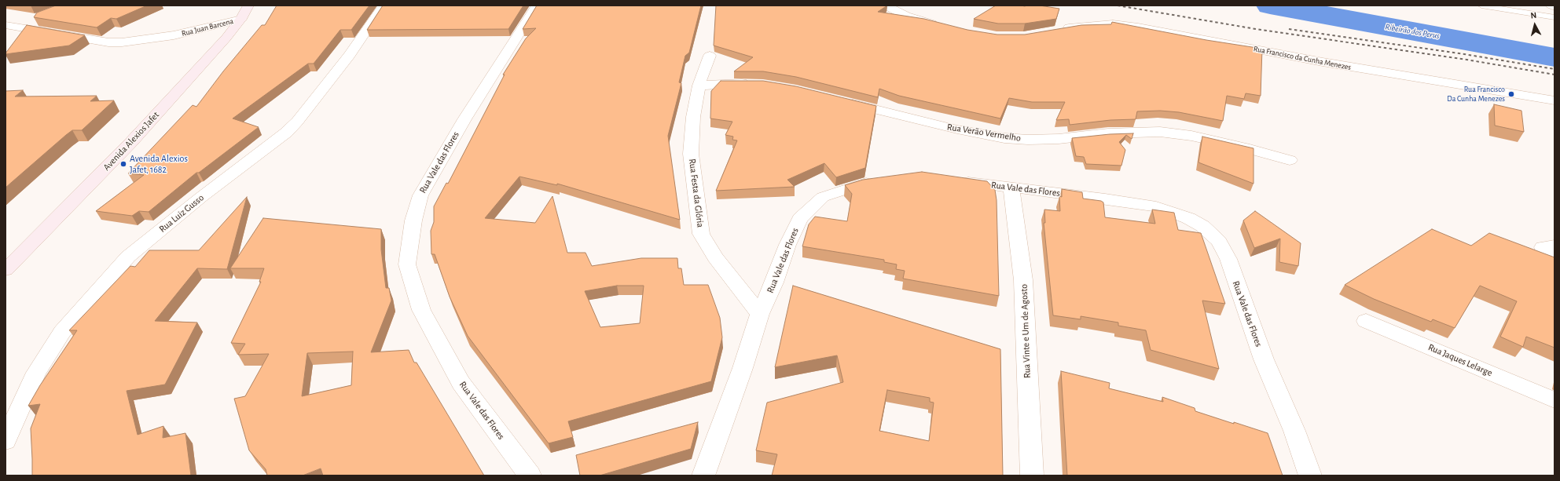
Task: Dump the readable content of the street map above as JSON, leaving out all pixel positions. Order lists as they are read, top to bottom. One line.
{"streets":{"main road":["Avenida Alexios Jafet"],"street":["Rua Juan Barcena","Rua Francisco da Cunha Menezes","Rua Verão Vermelho","Rua Vale das Flores","Rua Festa da Glória","Rua Luiz Gusso","Rua Vinte e Um de Agosto","Rua Jaques Lelarge"]},"crossings":[["Rua Juan Barcena","Avenida Alexios Jafet"],["Rua Vale das Flores","Rua Festa da Glória"],["Rua Vale das Flores","Rua Vinte e Um de Agosto"]],"water":["Ribeirão dos Perus"],"places":["Rua Francisco Da Cunha Menezes","Avenida Alexios Jafet, 1682"],"north":"top"}
